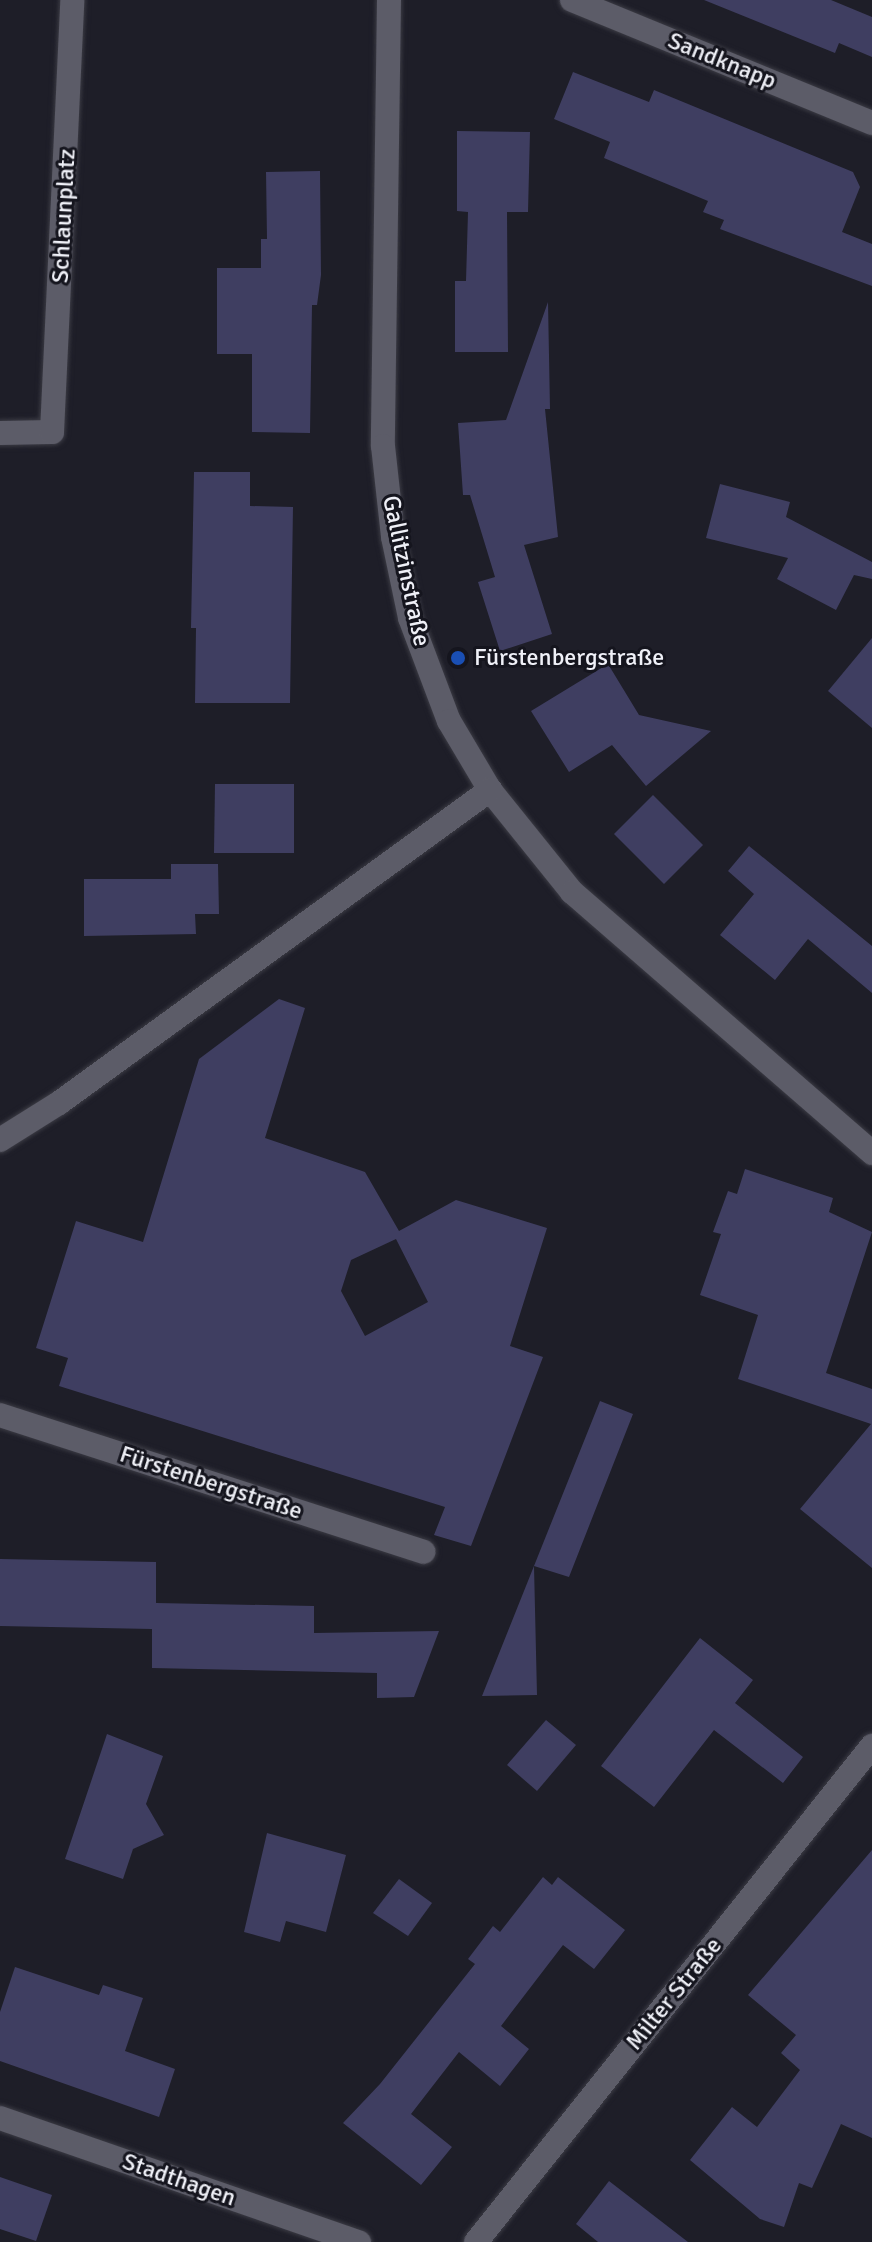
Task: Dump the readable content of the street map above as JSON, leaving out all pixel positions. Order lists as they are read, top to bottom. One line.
{"streets":{"street":["Sandknapp","Schlaunplatz","Gallitzinstraße","Fürstenbergstraße","Milter Straße","Stadthagen"]},"places":["Fürstenbergstraße"]}
